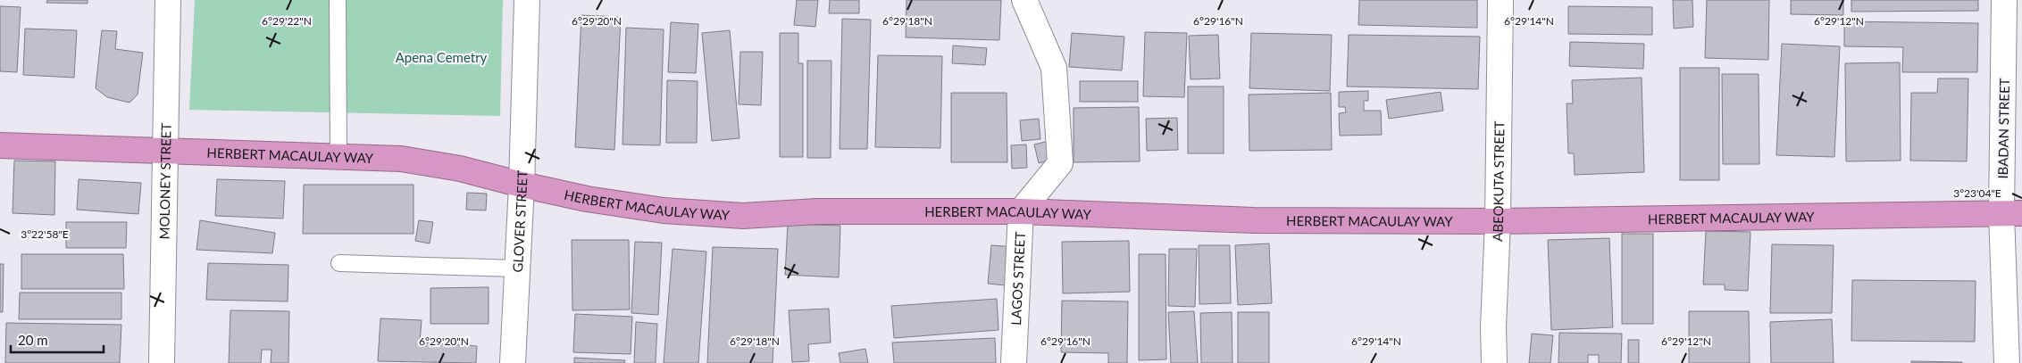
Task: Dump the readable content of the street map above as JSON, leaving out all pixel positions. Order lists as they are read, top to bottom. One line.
{"streets":{"highway":["HERBERT MACAULAY WAY"],"street":["IBADAN STREET","MOLONEY STREET","ABEOKUTA STREET","GLOVER STREET","LAGOS STREET"]},"crossings":[["IBADAN STREET","HERBERT MACAULAY WAY"],["HERBERT MACAULAY WAY","MOLONEY STREET"],["HERBERT MACAULAY WAY","ABEOKUTA STREET"],["HERBERT MACAULAY WAY","GLOVER STREET"],["HERBERT MACAULAY WAY","LAGOS STREET"]],"parks":["Apena Cemetry"],"scale_bar":"20 m","coordinates":["6°29'12\"N","6°29'22\"N","6°29'20\"N","6°29'18\"N","6°29'16\"N","6°29'14\"N","3°23'04\"E","3°22'58\"E"]}
